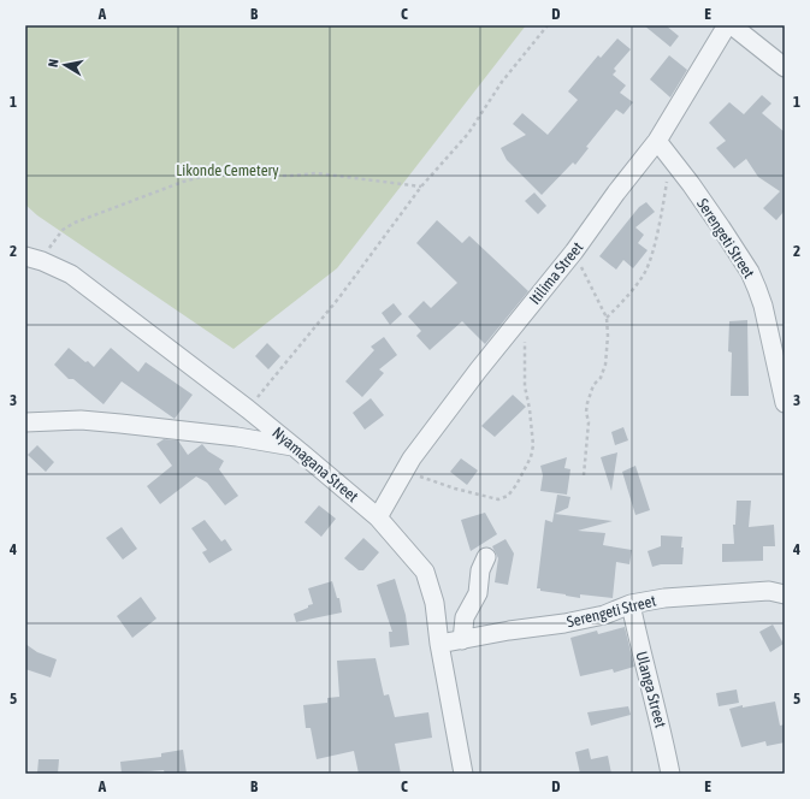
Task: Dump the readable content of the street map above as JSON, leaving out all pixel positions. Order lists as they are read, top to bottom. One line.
{"streets":{"street":["Serengeti Street","Itilima Street","Nyamagana Street","Ulanga Street"]},"crossings":[["Serengeti Street","Itilima Street"],["Serengeti Street","Nyamagana Street"],["Serengeti Street","Ulanga Street"],["Itilima Street","Nyamagana Street"]],"parks":["Likonde Cemetery"],"north":"left","grid":{"columns":["A","B","C","D","E"],"rows":["1","2","3","4","5"]}}
